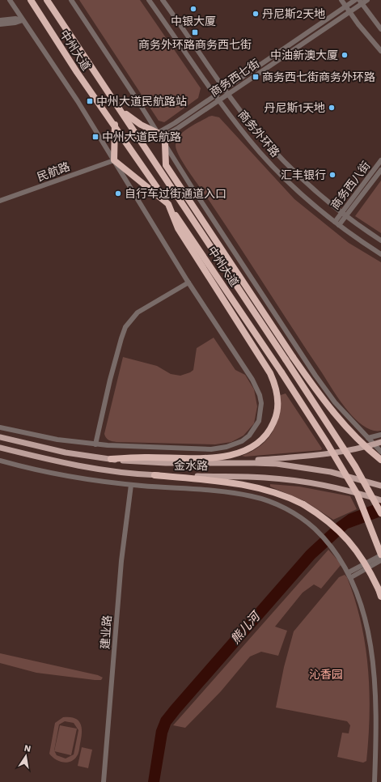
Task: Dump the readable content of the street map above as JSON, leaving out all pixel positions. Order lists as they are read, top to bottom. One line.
{"streets":{"highway":["中州大道"],"main road":["金水路"],"street":["商务西七街","商务外环路","民航路","商务西八街","建业路"]},"crossings":[["商务西七街","商务外环路"],["商务外环路","商务西八街"]],"water":["熊儿河"],"parks":["沁香园"],"places":{"other":["中银大厦","丹尼斯2天地","中油新澳大厦","丹尼斯1天地","汇丰银行","自行车过街通道入口"],"transit":["商务外环路商务西七街","商务西七街商务外环路","中州大道民航路站","中州大道民航路"]},"north":"top"}
